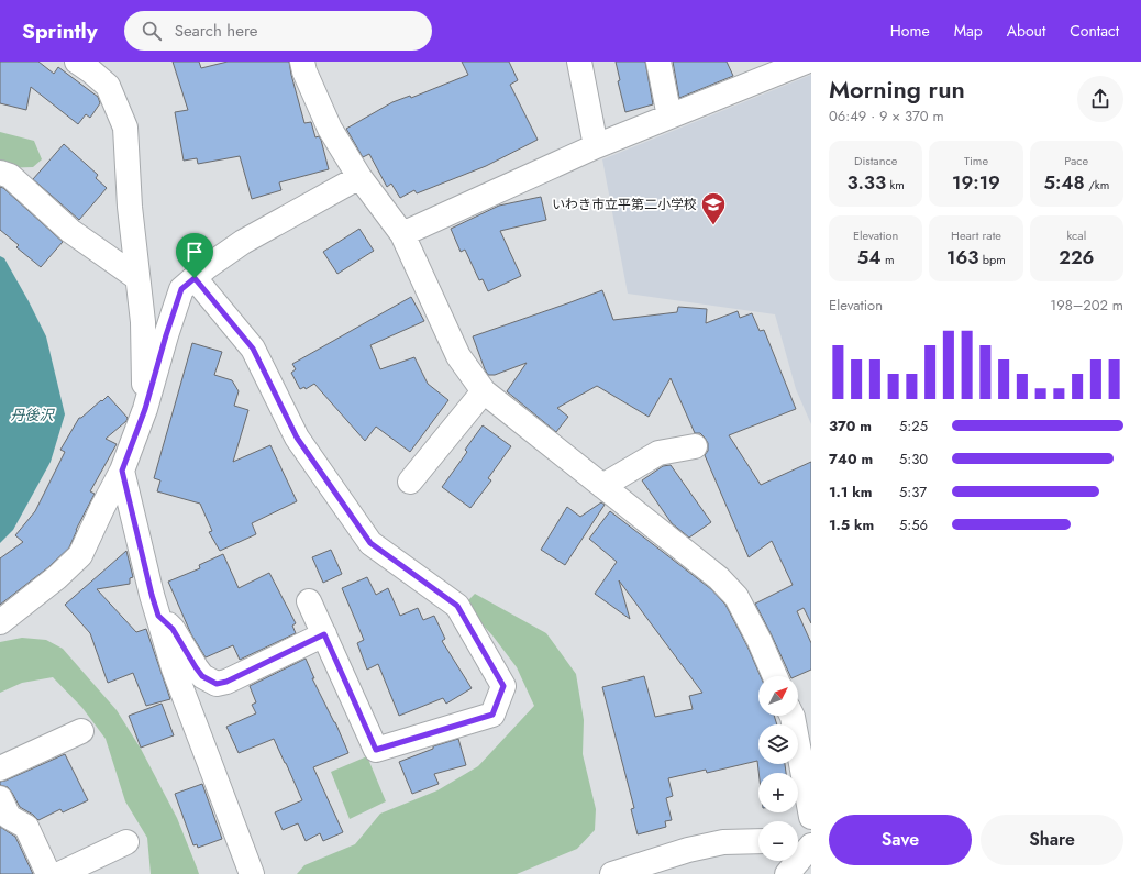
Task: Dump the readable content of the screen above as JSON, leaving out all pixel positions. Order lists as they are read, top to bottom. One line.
{"water":["丹後沢"],"places":{"school or university":["いわき市立平第二小学校"]},"north":"top right","page":{"header":"Sprintly","search":"Search here","nav":["Home","Map","About","Contact"],"heading":["Morning run","06:49 · 9 × 370 m"],"stats":[["Distance","3.33 km"],["Time","19:19"],["Pace","5:48 /km"],["Elevation","54 m"],["Heart rate","163 bpm"],["kcal","226"]],"chart":["Elevation","198–202 m"],"list":[{"name":"370 m","note":"5:25"},{"name":"740 m","note":"5:30"},{"name":"1.1 km","note":"5:37"},{"name":"1.5 km","note":"5:56"}],"map_buttons":["+","−"],"buttons":["Save","Share"]}}
